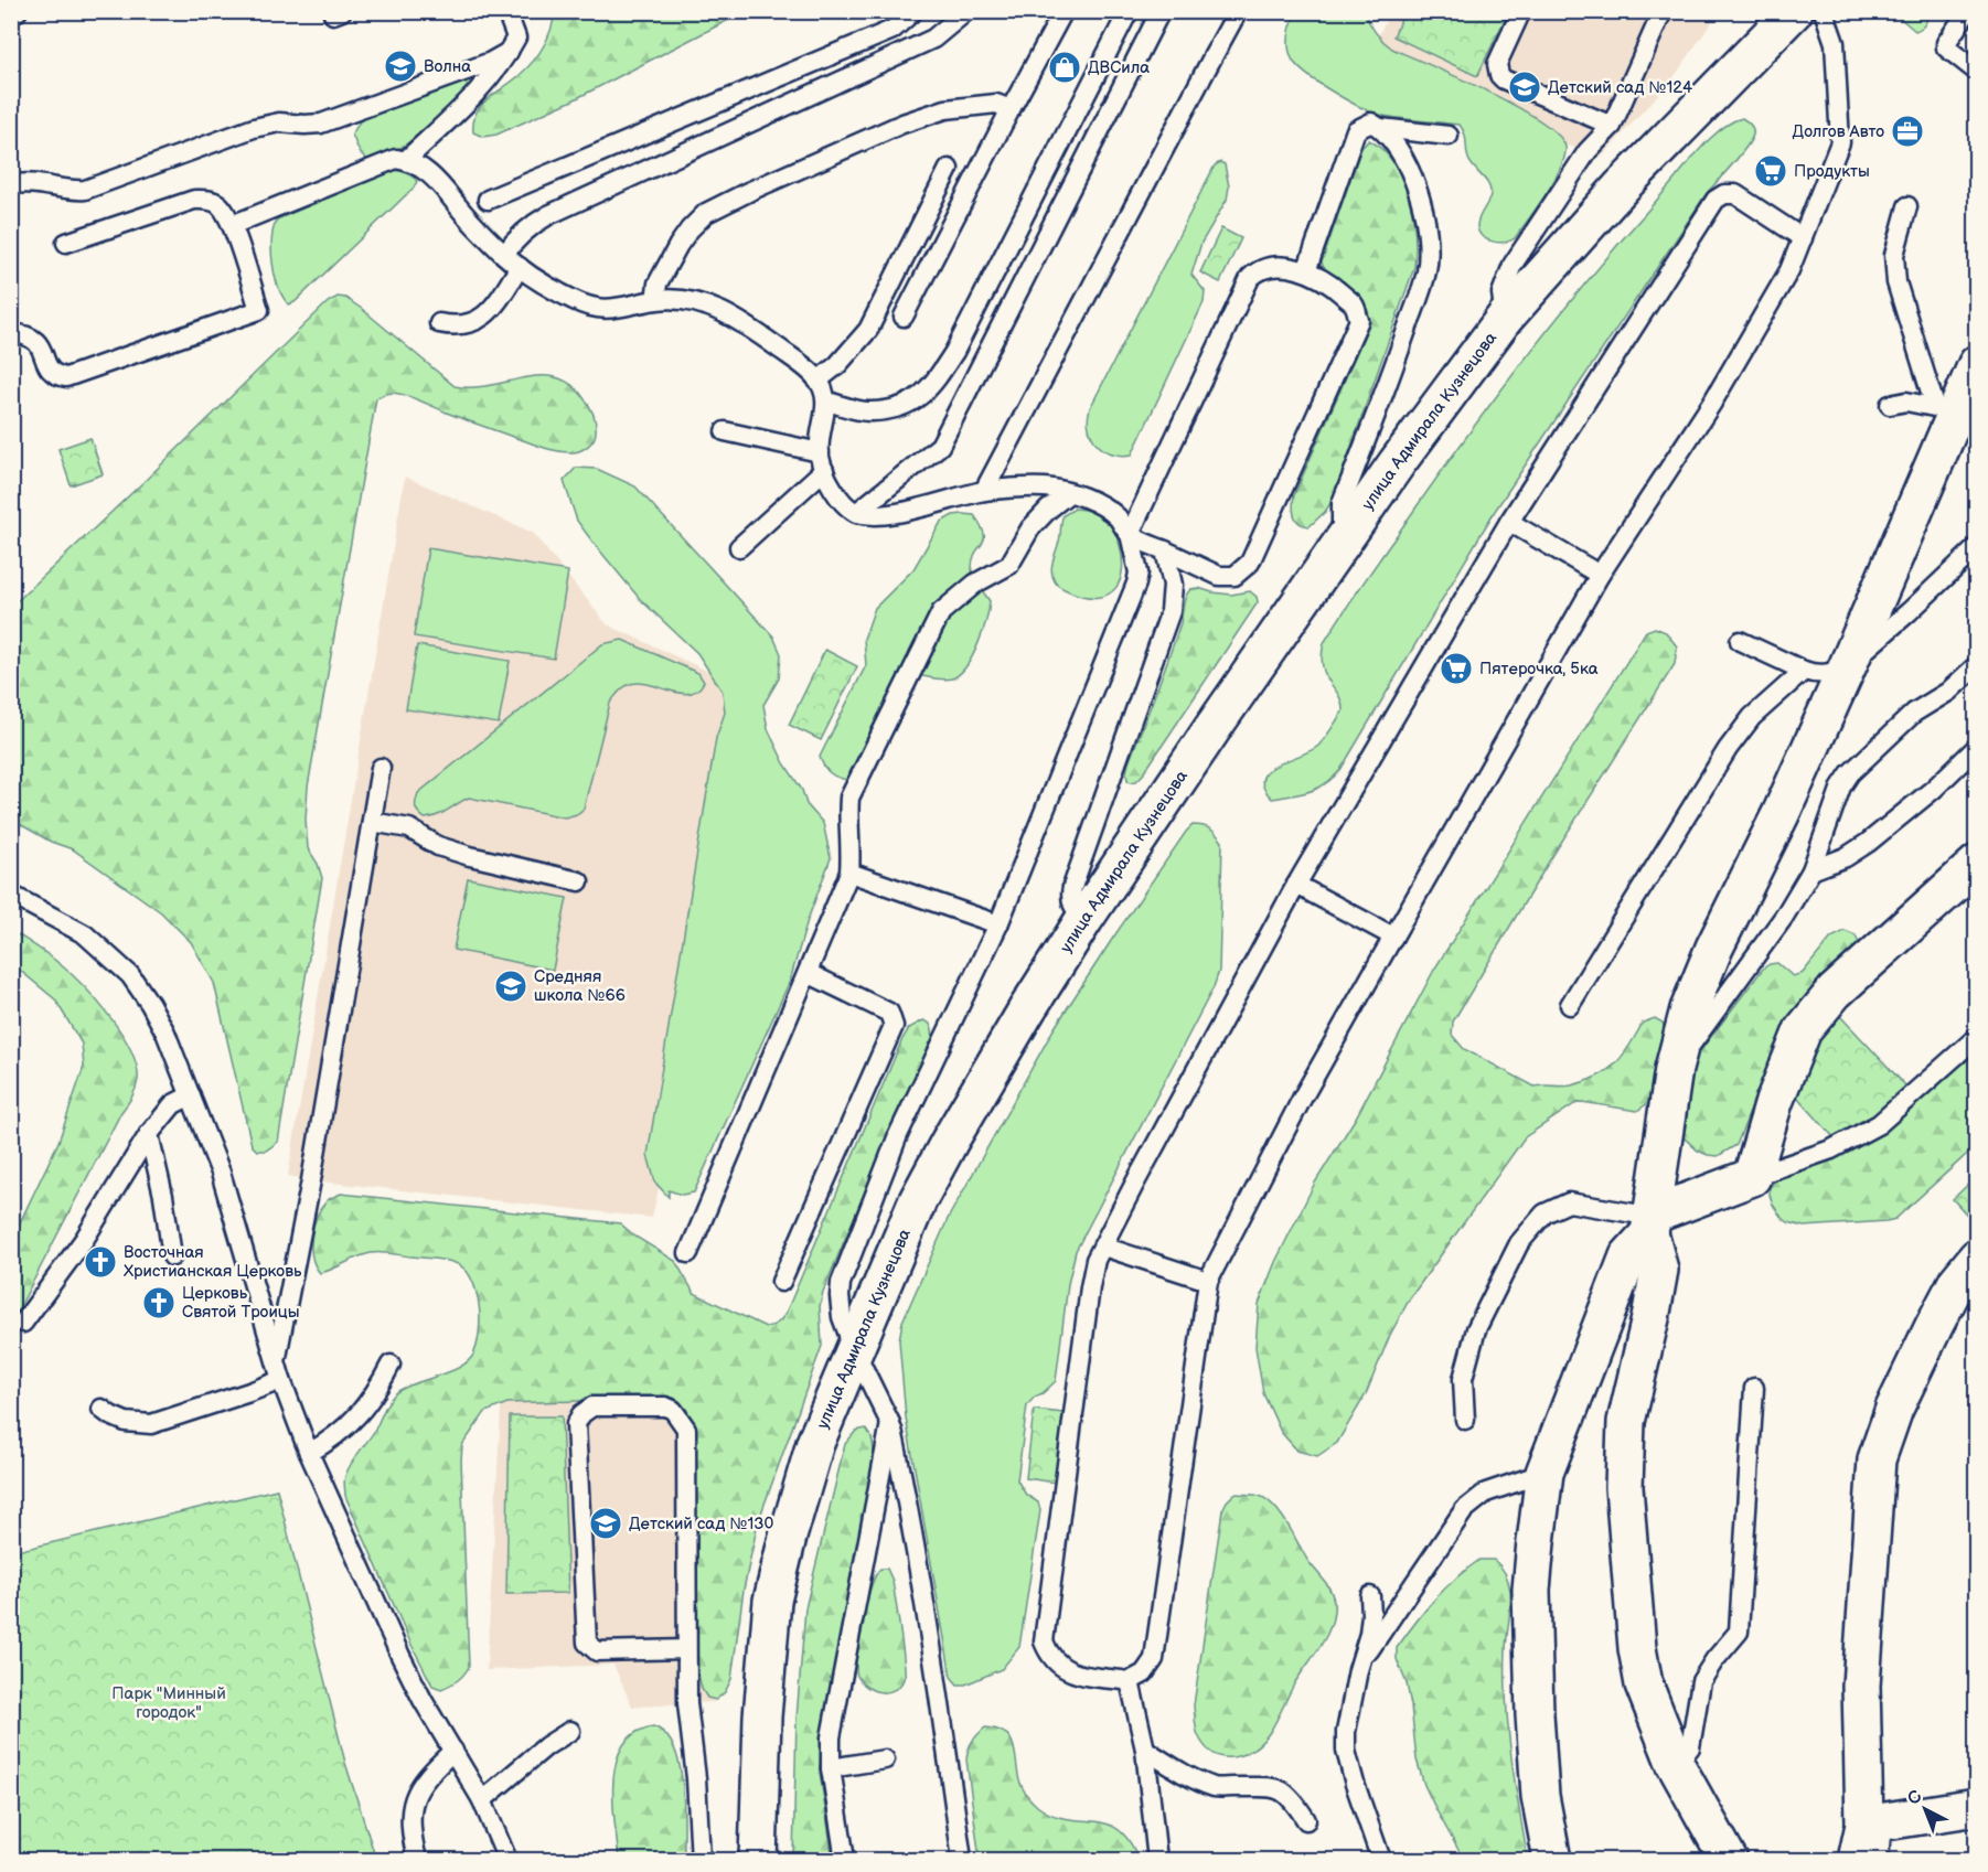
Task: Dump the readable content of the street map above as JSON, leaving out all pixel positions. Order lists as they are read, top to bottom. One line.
{"streets":{"street":["улица Адмирала Кузнецова"]},"parks":["Парк \"Минный городок\""],"places":{"school or university":["Волна","Детский сад №124","Средняя школа №66","Детский сад №130"],"shop":["ДВСила"],"office":["Долгов Авто"],"supermarket":["Продукты","Пятерочка, 5ка"],"church":["Восточная Христианская Церковь","Церковь Святой Троицы"]},"north":"top left"}
